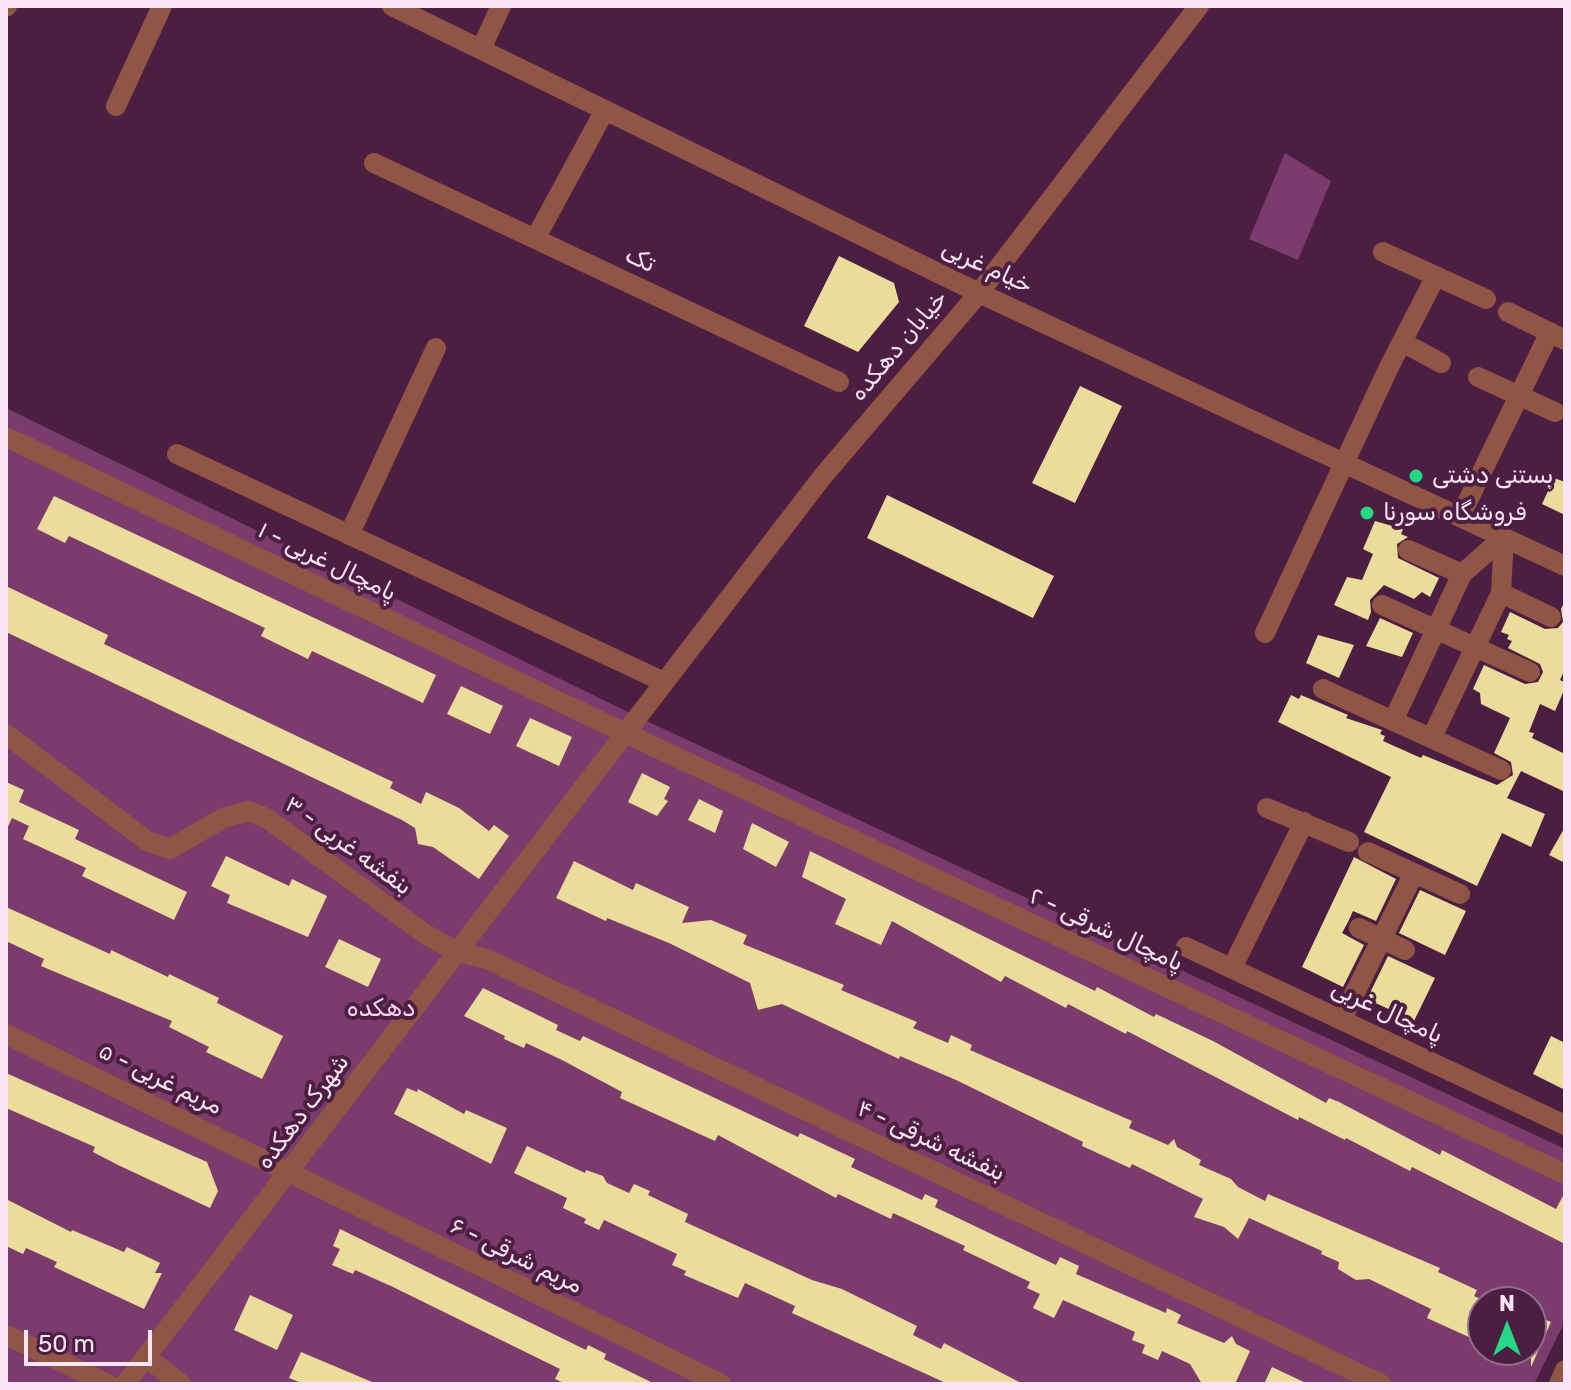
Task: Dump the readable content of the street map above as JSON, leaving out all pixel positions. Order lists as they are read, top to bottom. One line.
{"streets":{"street":["تک","خیام غربی","خیابان دهکده","پامچال غربی - ۱","بنفشه غربی - ۳","پامچال شرقی - ۲","پامچال غربی","مریم غربی - ۵","شهرک دهکده","بنفشه شرقی - ۴","مریم شرقی - ۶"]},"crossings":[["خیام غربی","خیابان دهکده"],["خیابان دهکده","پامچال غربی - ۱"],["خیابان دهکده","پامچال شرقی - ۲"],["خیابان دهکده","شهرک دهکده"],["پامچال غربی - ۱","پامچال شرقی - ۲"],["پامچال غربی - ۱","شهرک دهکده"],["بنفشه غربی - ۳","شهرک دهکده"],["بنفشه غربی - ۳","بنفشه شرقی - ۴"],["پامچال شرقی - ۲","شهرک دهکده"],["مریم غربی - ۵","شهرک دهکده"],["مریم غربی - ۵","مریم شرقی - ۶"],["شهرک دهکده","بنفشه شرقی - ۴"],["شهرک دهکده","مریم شرقی - ۶"]],"parks":["دهکده"],"places":["بستنی دشتی","فروشگاه سورنا"],"scale_bar":"50 m","north":"top"}
